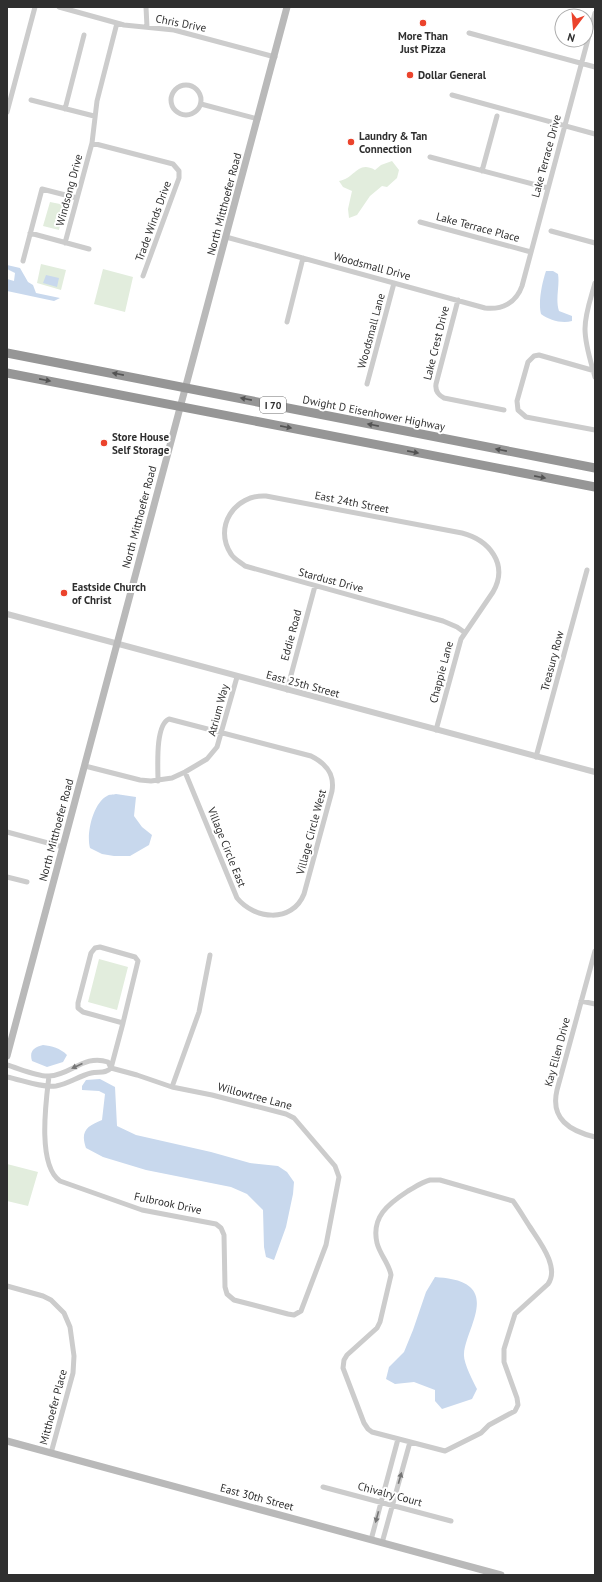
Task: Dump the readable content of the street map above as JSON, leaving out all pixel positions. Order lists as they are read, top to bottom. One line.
{"streets":{"highway":["I 70","Dwight D Eisenhower Highway"],"main road":["North Mitthoefer Road","East 30th Street"],"street":["Chris Drive","Lake Terrace Drive","Windsong Drive","Trade Winds Drive","Lake Terrace Place","Woodsmall Drive","Woodsmall Lane","Lake Crest Drive","East 24th Street","Stardust Drive","Eddie Road","Treasury Row","Chappie Lane","East 25th Street","Atrium Way","Village Circle West","Village Circle East","Kay Ellen Drive","Willowtree Lane","Fulbrook Drive","Mitthoefer Place","Chivalry Court"]},"crossings":[["Chris Drive","Windsong Drive"],["Chris Drive","North Mitthoefer Road"],["Lake Terrace Drive","Lake Terrace Place"],["Lake Terrace Drive","Woodsmall Drive"],["Windsong Drive","Trade Winds Drive"],["North Mitthoefer Road","Woodsmall Drive"],["North Mitthoefer Road","East 25th Street"],["North Mitthoefer Road","Atrium Way"],["Woodsmall Drive","Woodsmall Lane"],["Woodsmall Drive","Lake Crest Drive"],["East 24th Street","Stardust Drive"],["East 24th Street","Chappie Lane"],["Stardust Drive","Eddie Road"],["Stardust Drive","Chappie Lane"],["Eddie Road","East 25th Street"],["Treasury Row","East 25th Street"],["Chappie Lane","East 25th Street"],["East 25th Street","Atrium Way"],["Atrium Way","Village Circle West"],["Atrium Way","Village Circle East"],["Village Circle West","Village Circle East"],["Willowtree Lane","Fulbrook Drive"],["Mitthoefer Place","East 30th Street"]],"places":["More Than Just Pizza","Dollar General","Laundry & Tan Connection","Store House Self Storage","Eastside Church of Christ"],"north":"bottom"}
